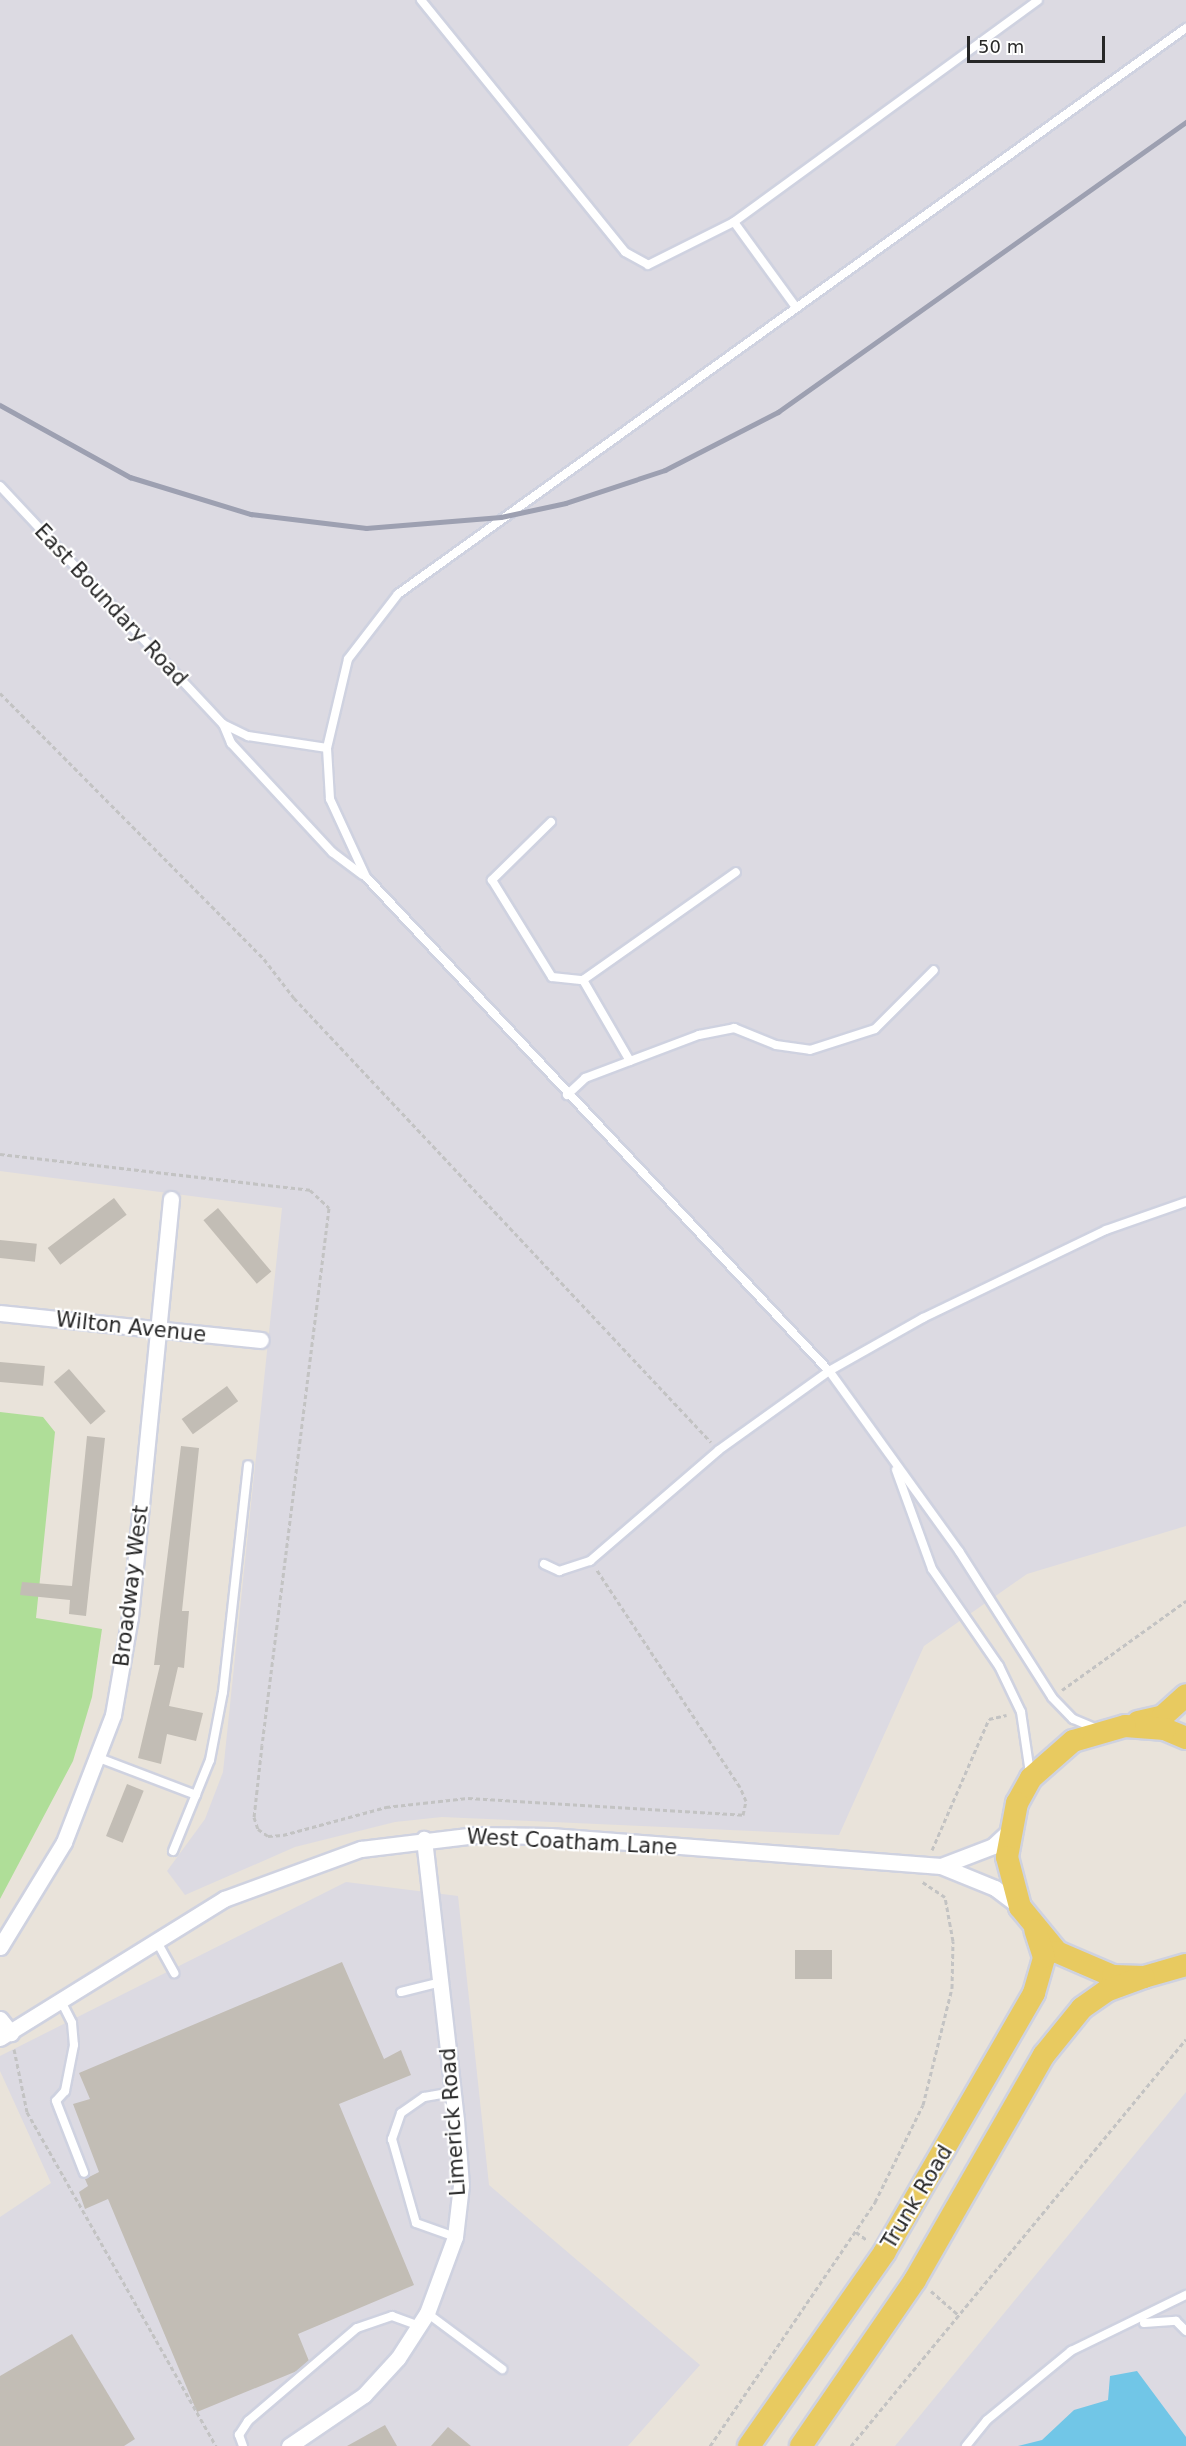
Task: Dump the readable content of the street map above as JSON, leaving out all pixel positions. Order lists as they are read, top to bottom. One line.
{"streets":{"main road":["Trunk Road"],"street":["Wilton Avenue","Broadway West","West Coatham Lane","Limerick Road"],"lane":["East Boundary Road"]},"crossings":[["Wilton Avenue","Broadway West"],["West Coatham Lane","Limerick Road"]],"scale_bar":"50 m"}
